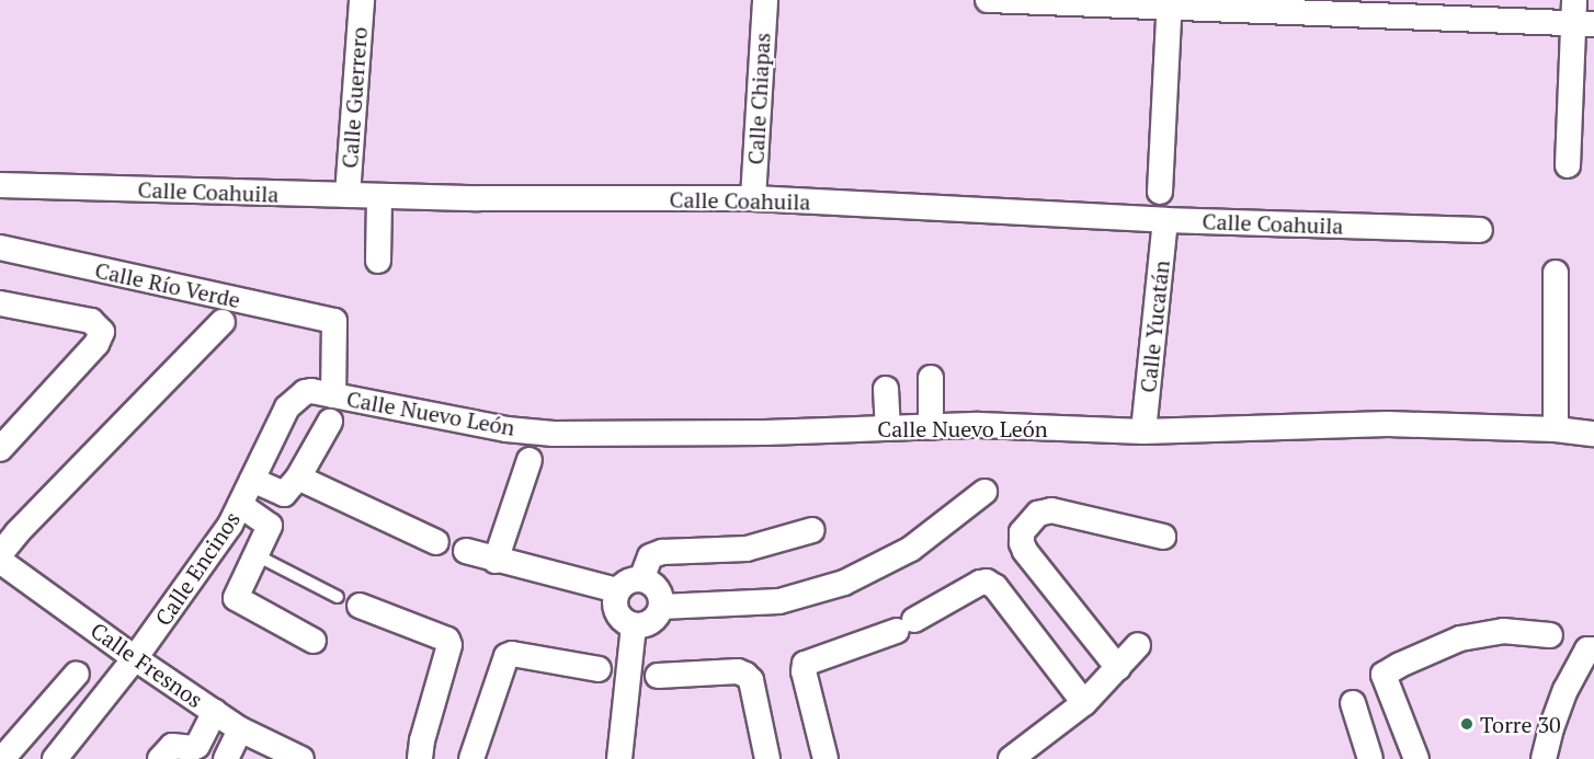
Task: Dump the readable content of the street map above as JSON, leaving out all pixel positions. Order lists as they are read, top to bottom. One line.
{"streets":{"street":["Calle Guerrero","Calle Chiapas","Calle Coahuila","Calle Río Verde","Calle Yucatán","Calle Nuevo León","Calle Encinos","Calle Fresnos"]},"crossings":[["Calle Guerrero","Calle Coahuila"],["Calle Chiapas","Calle Coahuila"],["Calle Coahuila","Calle Yucatán"],["Calle Río Verde","Calle Nuevo León"],["Calle Río Verde","Calle Encinos"],["Calle Yucatán","Calle Nuevo León"],["Calle Nuevo León","Calle Encinos"],["Calle Encinos","Calle Fresnos"]],"places":["Torre 30"]}
